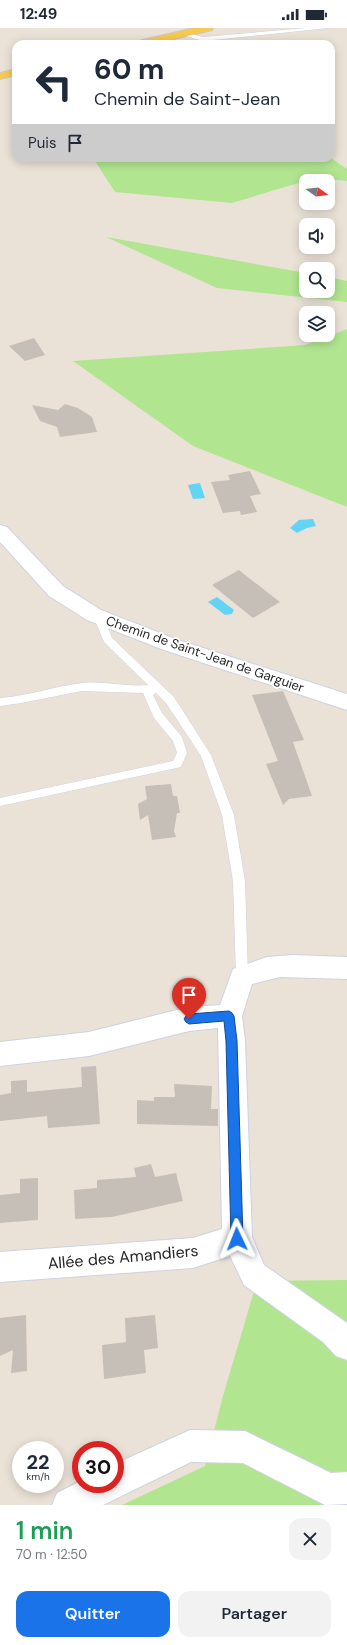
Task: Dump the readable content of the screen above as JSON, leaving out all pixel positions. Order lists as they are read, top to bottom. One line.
{"streets":{"street":["Chemin de Saint-Jean de Garguier","Allée des Amandiers"]},"north":"right","page":{"status":"12:49","turn":["60 m","Chemin de Saint-Jean"],"then":"Puis","speed":"22 km/h","limit":"30","heading":["1 min","70 m · 12:50"],"buttons":["Quitter","Partager"]}}
